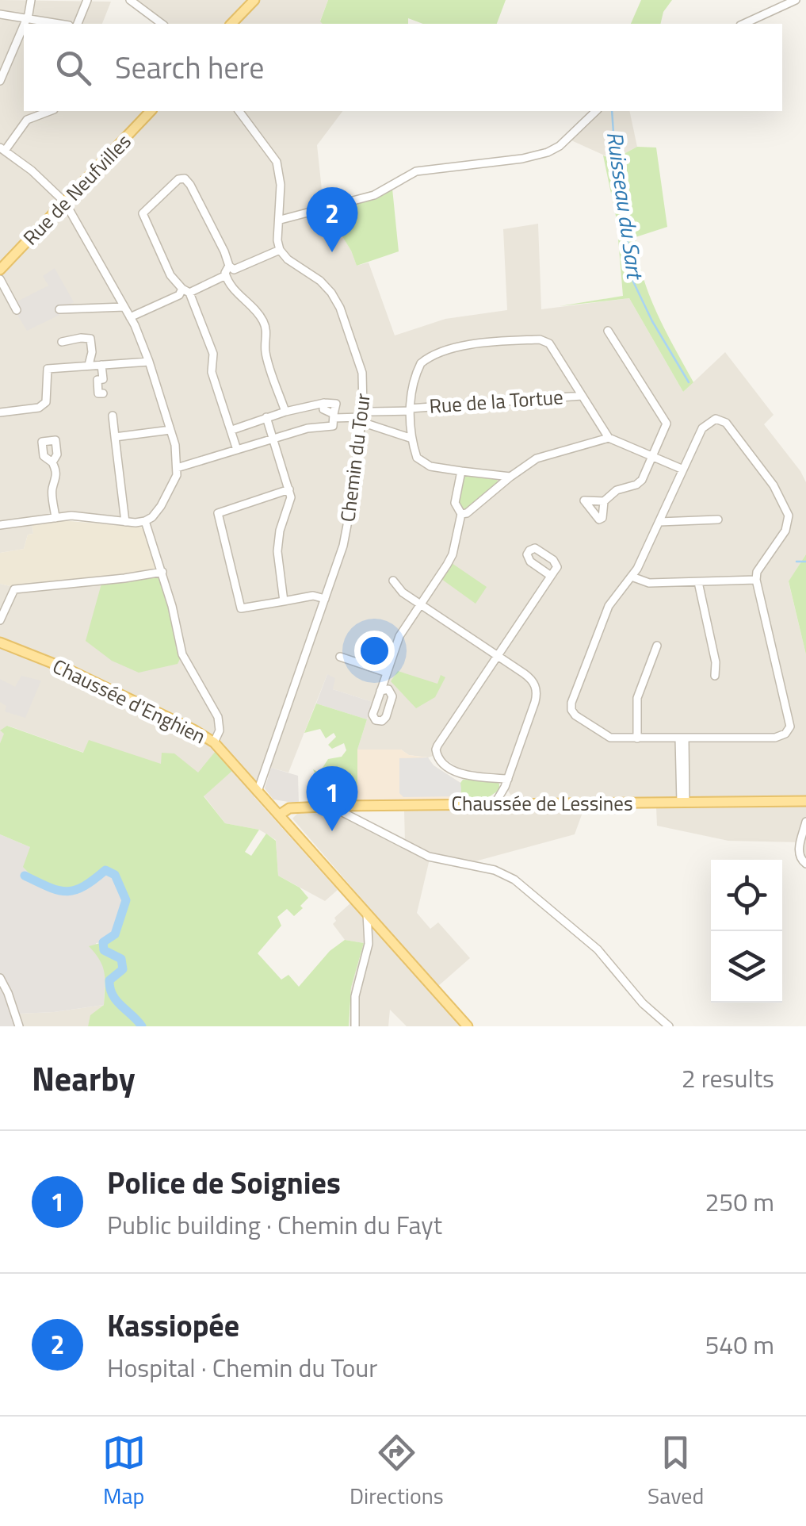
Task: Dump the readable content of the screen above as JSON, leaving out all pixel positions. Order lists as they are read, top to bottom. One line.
{"streets":{"main road":["Rue de Neufvilles","Chaussée d'Enghien","Chaussée de Lessines"],"street":["Rue de la Tortue","Chemin du Tour"]},"crossings":[["Rue de la Tortue","Chemin du Tour"],["Chemin du Tour","Chaussée d'Enghien"],["Chaussée d'Enghien","Chaussée de Lessines"]],"water":["Ruisseau du Sart"],"page":{"search":"Search here","pins":["2","1"],"heading":["Nearby","2 results"],"list":[{"mark":"1","name":"Police de Soignies","note":"Public building · Chemin du Fayt","value":"250 m"},{"mark":"2","name":"Kassiopée","note":"Hospital · Chemin du Tour","value":"540 m"}],"nav":["Map","Directions","Saved"]}}
